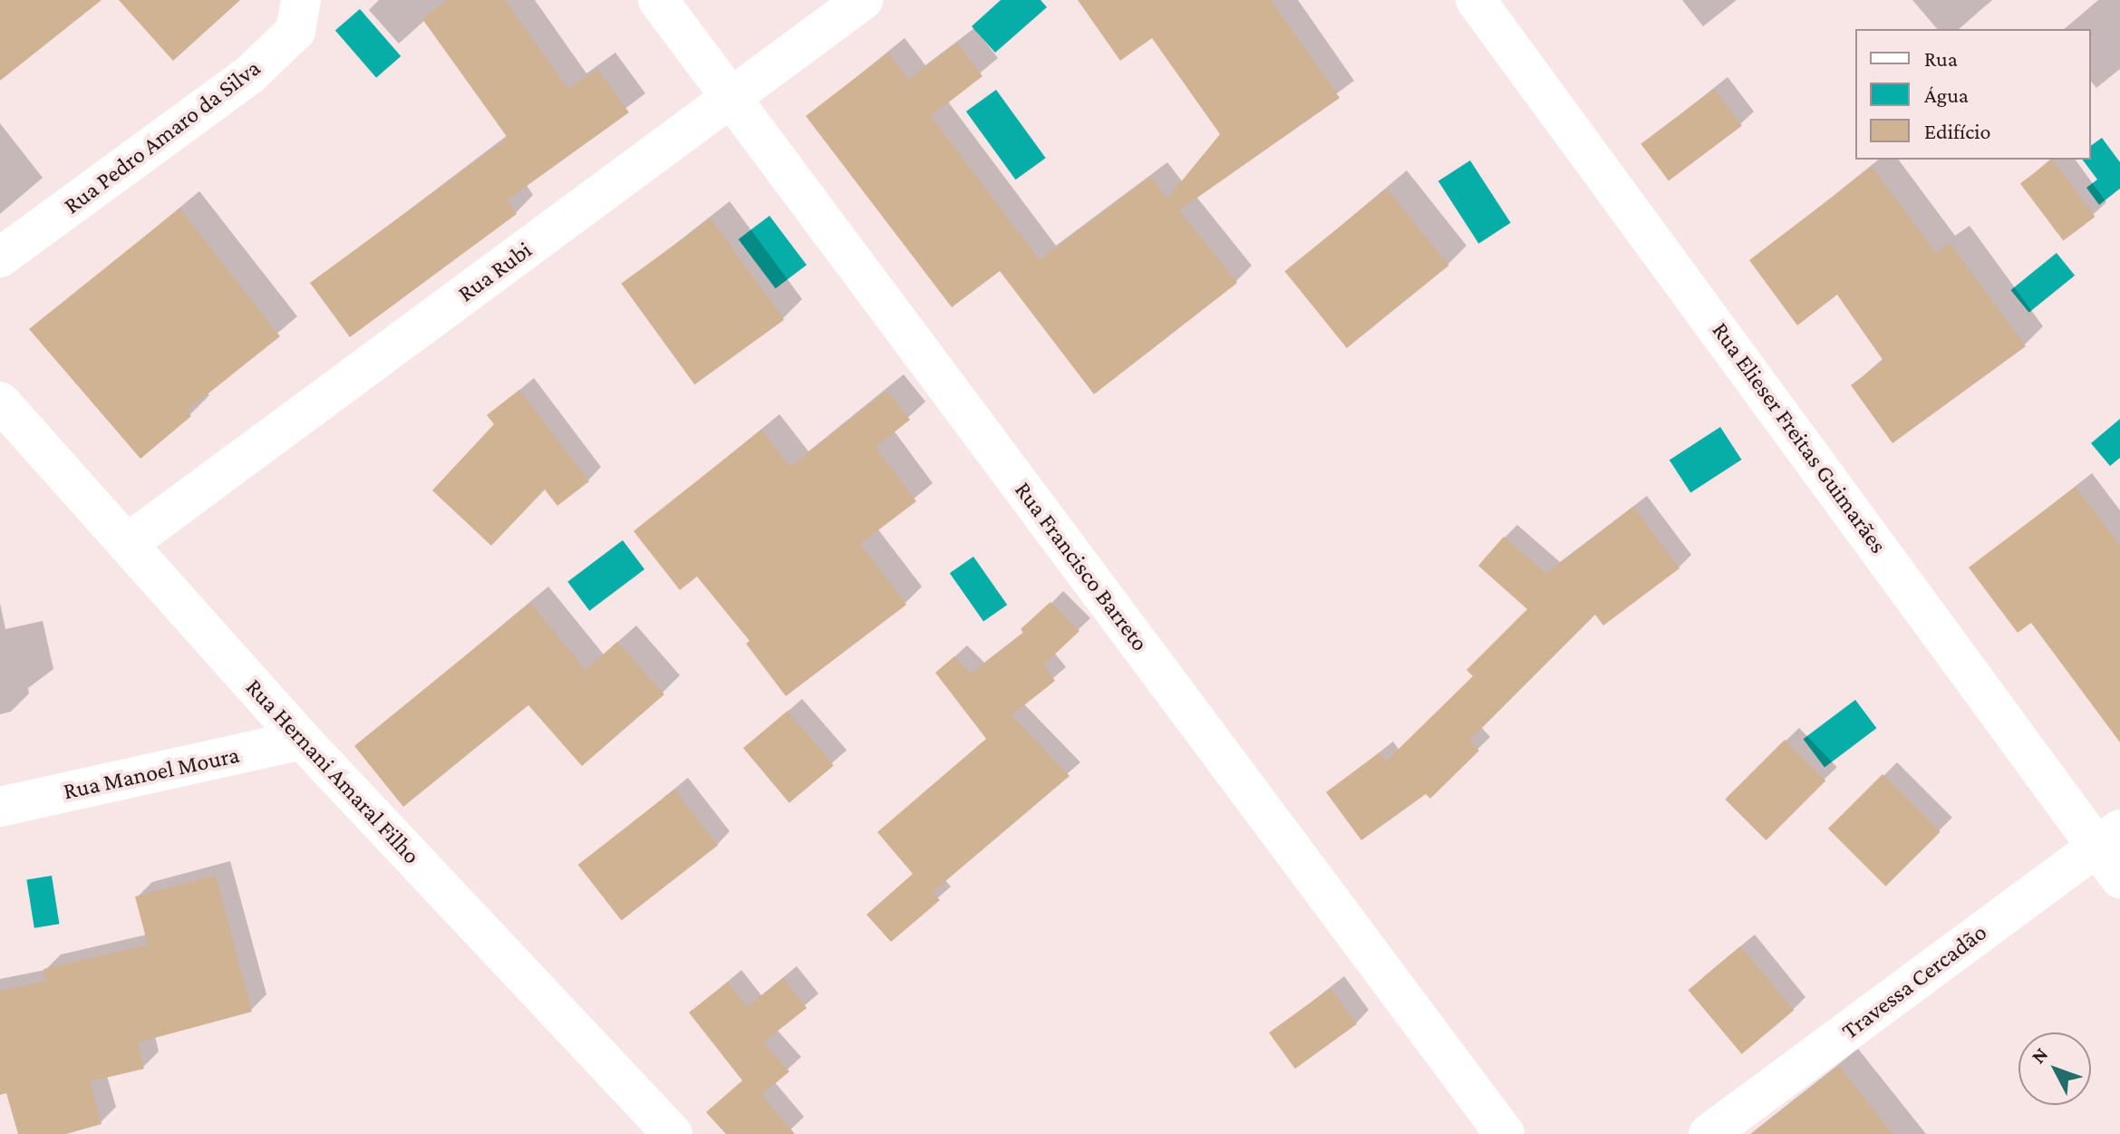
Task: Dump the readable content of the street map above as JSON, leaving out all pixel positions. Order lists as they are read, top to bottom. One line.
{"streets":{"street":["Rua Pedro Amaro da Silva","Rua Rubi","Rua Elieser Freitas Guimarães","Rua Francisco Barreto","Rua Hernani Amaral Filho","Rua Manoel Moura","Travessa Cercadão"]},"crossings":[["Rua Rubi","Rua Francisco Barreto"],["Rua Rubi","Rua Hernani Amaral Filho"],["Rua Elieser Freitas Guimarães","Travessa Cercadão"],["Rua Hernani Amaral Filho","Rua Manoel Moura"]],"legend":["Rua","Água","Edifício"],"north":"top left"}
